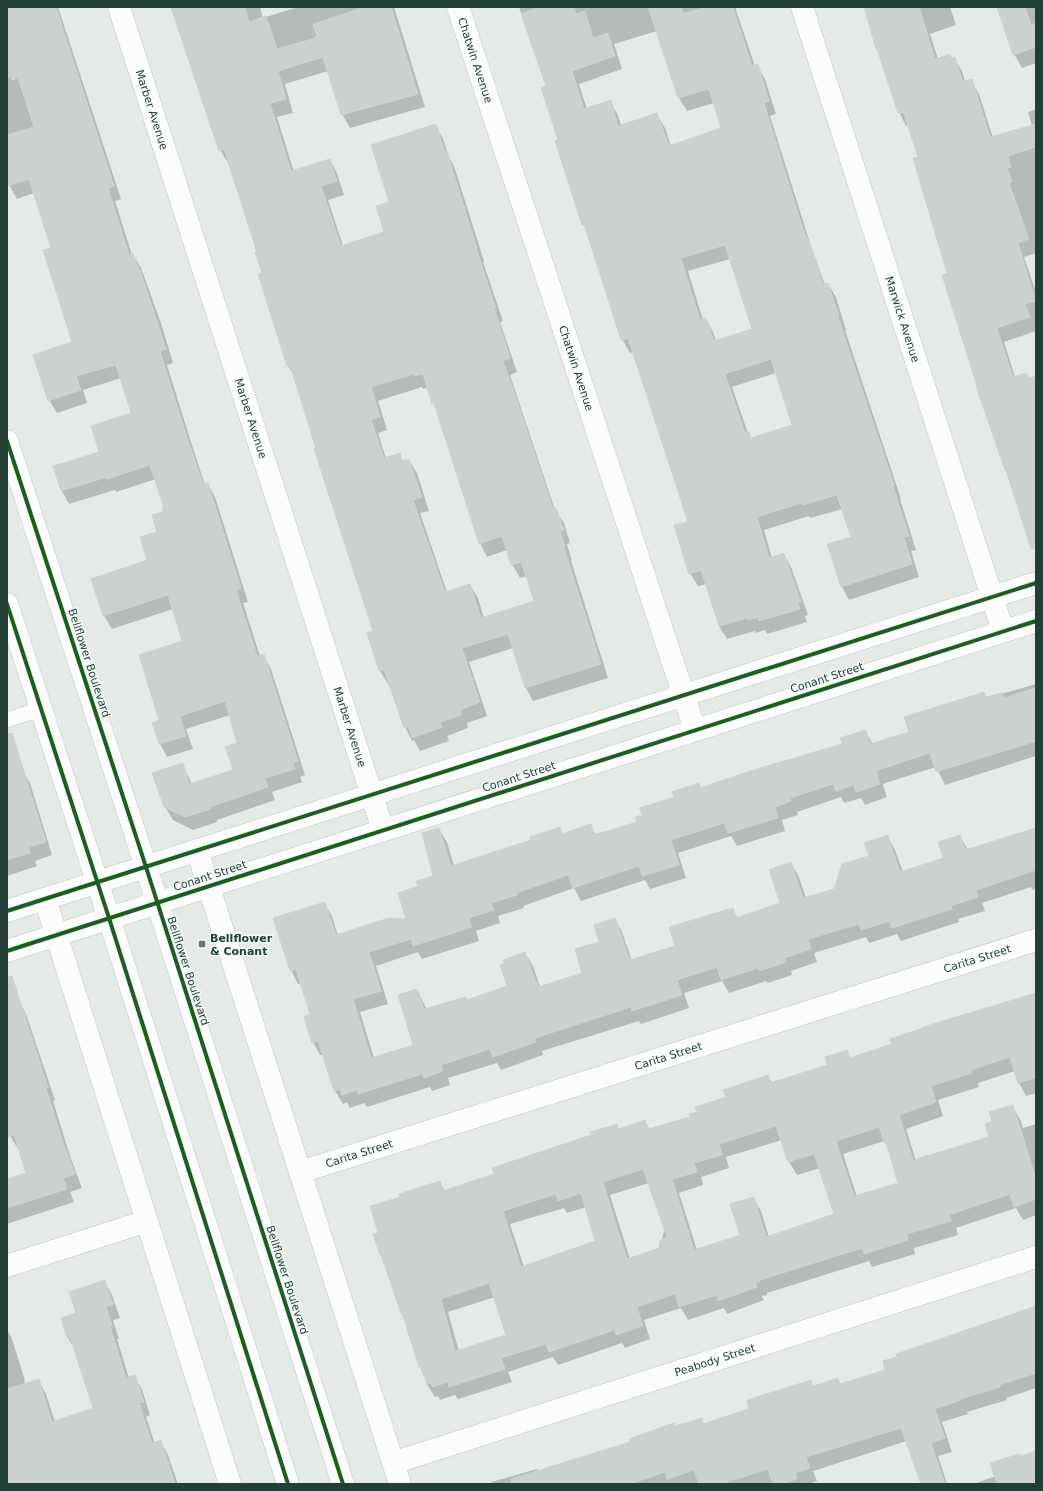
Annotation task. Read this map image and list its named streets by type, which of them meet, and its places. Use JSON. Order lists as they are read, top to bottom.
{
  "streets": {
    "street": [
      "Chatwin Avenue",
      "Marber Avenue",
      "Marwick Avenue",
      "Bellflower Boulevard",
      "Conant Street",
      "Carita Street",
      "Peabody Street"
    ]
  },
  "crossings": [
    ["Chatwin Avenue", "Conant Street"],
    ["Marber Avenue", "Conant Street"],
    ["Marwick Avenue", "Conant Street"],
    ["Bellflower Boulevard", "Conant Street"]
  ],
  "places": {
    "transit": ["Bellflower & Conant"]
  }
}
